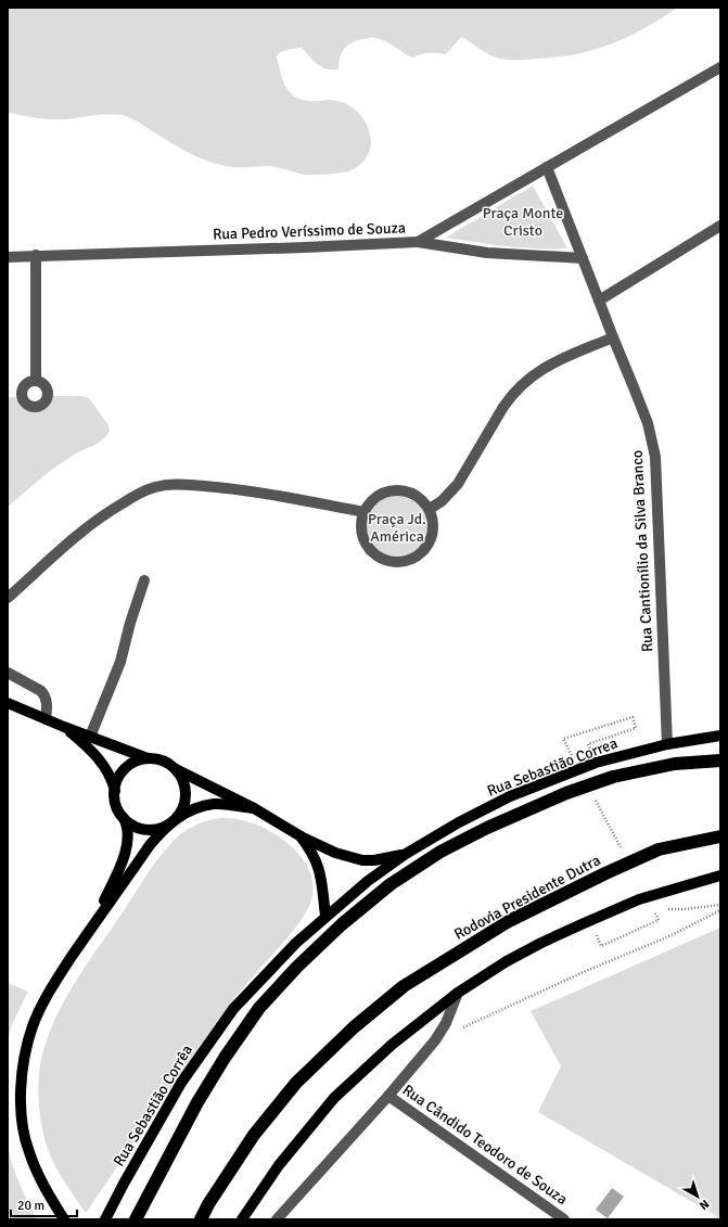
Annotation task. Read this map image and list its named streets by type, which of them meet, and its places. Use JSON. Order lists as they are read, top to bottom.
{
  "streets": {
    "highway": ["Rodovia Presidente Dutra"],
    "main road": ["Rua Sebastião Correa", "Rua Sebastião Corrêa"],
    "street": ["Rua Pedro Veríssimo de Souza", "Rua Cantionílio da Silva Branco", "Rua Cândido Teodoro de Souza"]
  },
  "crossings": [
    ["Rua Pedro Veríssimo de Souza", "Rua Cantionílio da Silva Branco"],
    ["Rua Cantionílio da Silva Branco", "Rua Sebastião Correa"],
    ["Rua Sebastião Correa", "Rua Sebastião Corrêa"]
  ],
  "parks": ["Praça Monte Cristo", "Praça Jd. América"],
  "scale_bar": "20 m",
  "north": "bottom right"
}
